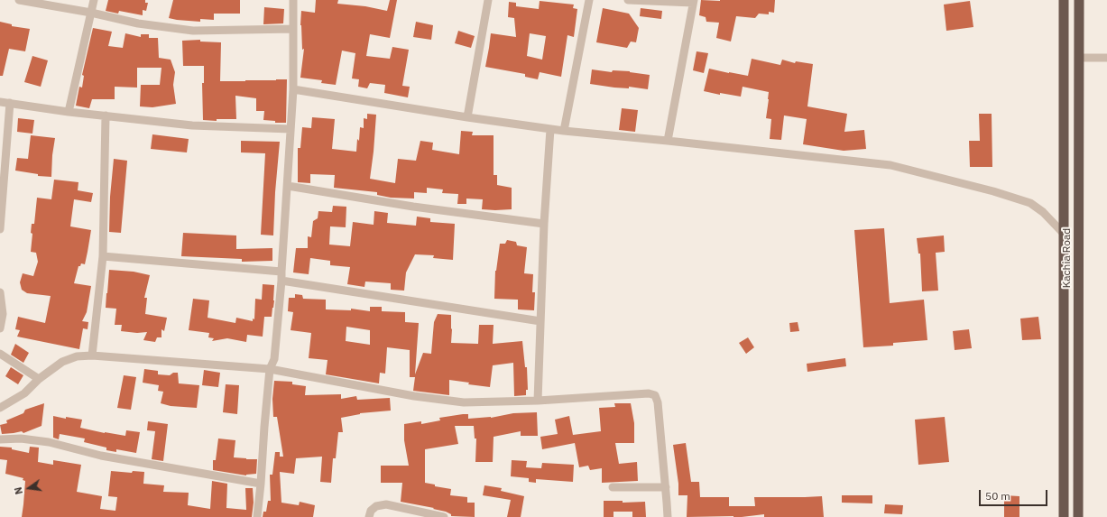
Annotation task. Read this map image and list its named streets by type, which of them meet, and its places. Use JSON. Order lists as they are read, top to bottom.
{
  "streets": {
    "highway": ["Kachia Road"]
  },
  "scale_bar": "50 m",
  "north": "left"
}
